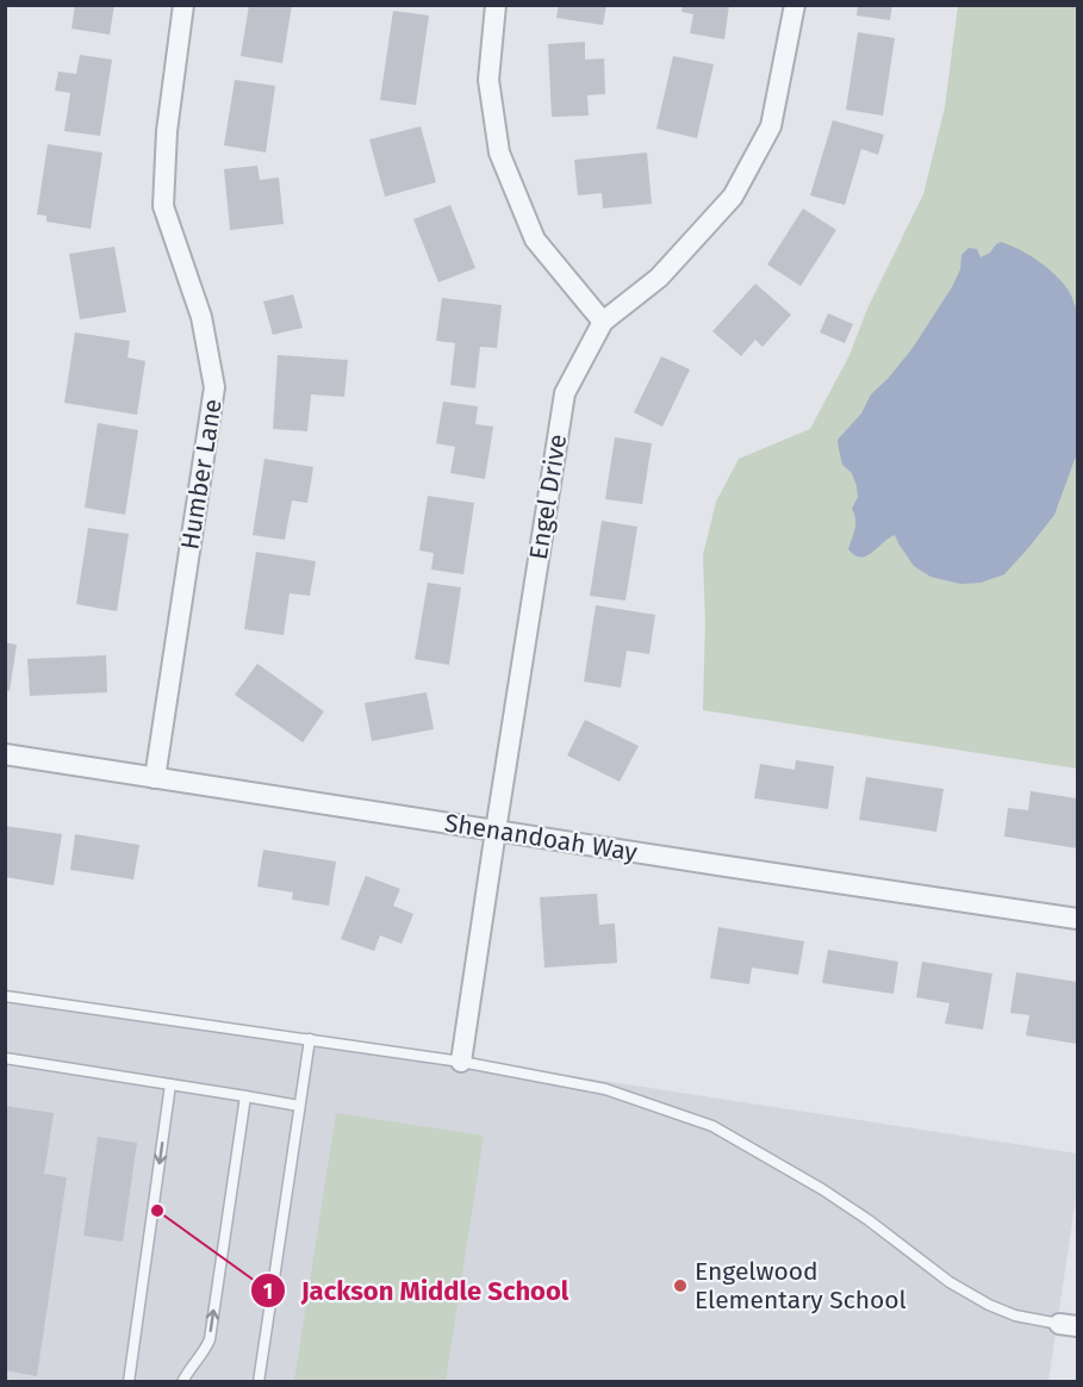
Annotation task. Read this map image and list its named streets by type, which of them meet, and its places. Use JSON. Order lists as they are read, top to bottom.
{
  "streets": {
    "street": ["Humber Lane", "Engel Drive", "Shenandoah Way"]
  },
  "crossings": [
    ["Humber Lane", "Shenandoah Way"],
    ["Engel Drive", "Shenandoah Way"]
  ],
  "places": ["Jackson Middle School", "Engelwood Elementary School"]
}
